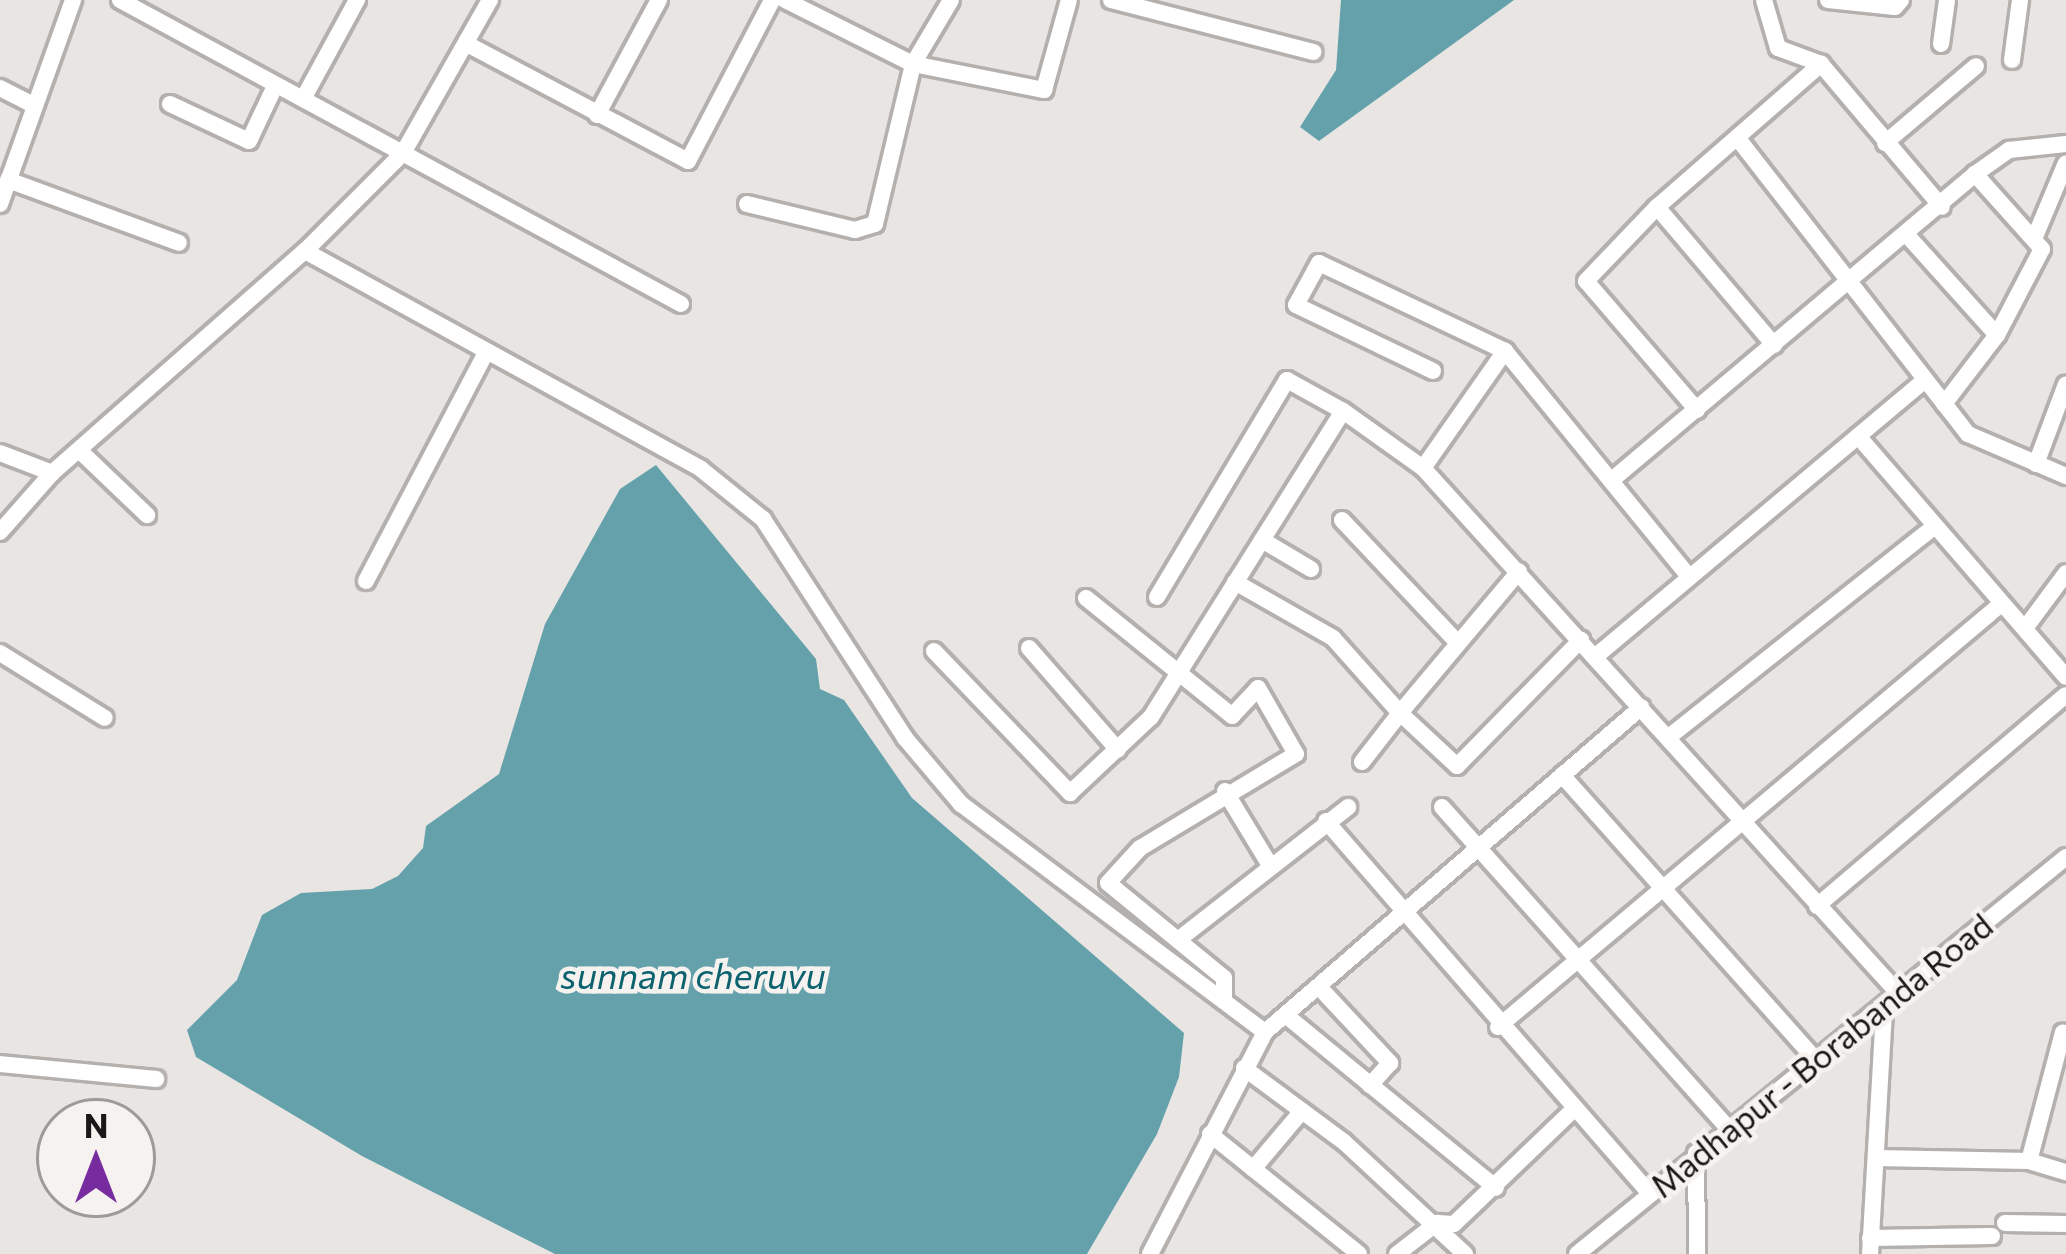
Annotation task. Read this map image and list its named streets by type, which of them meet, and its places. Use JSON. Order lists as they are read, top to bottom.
{
  "streets": {
    "street": ["Madhapur - Borabanda Road"]
  },
  "water": ["sunnam cheruvu"],
  "north": "top"
}
